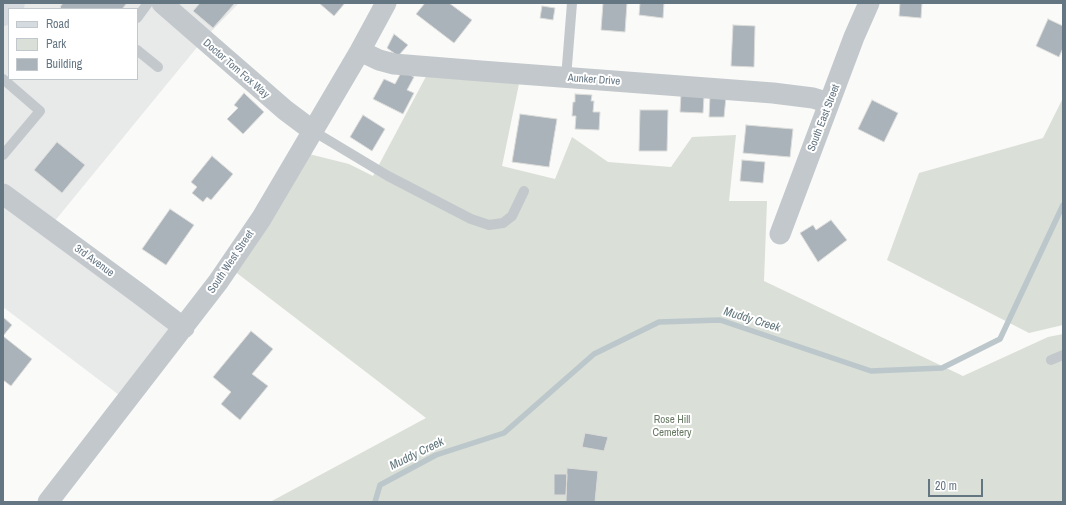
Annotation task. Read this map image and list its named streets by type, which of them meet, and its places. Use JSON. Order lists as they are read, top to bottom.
{
  "streets": {
    "street": [
      "Doctor Tom Fox Way",
      "Aunker Drive",
      "South East Street",
      "3rd Avenue",
      "South West Street"
    ]
  },
  "crossings": [
    ["Doctor Tom Fox Way", "South West Street"],
    ["Aunker Drive", "South East Street"],
    ["Aunker Drive", "South West Street"],
    ["3rd Avenue", "South West Street"]
  ],
  "water": ["Muddy Creek"],
  "parks": ["Rose Hill Cemetery"],
  "legend": ["Road", "Park", "Building"],
  "scale_bar": "20 m"
}
